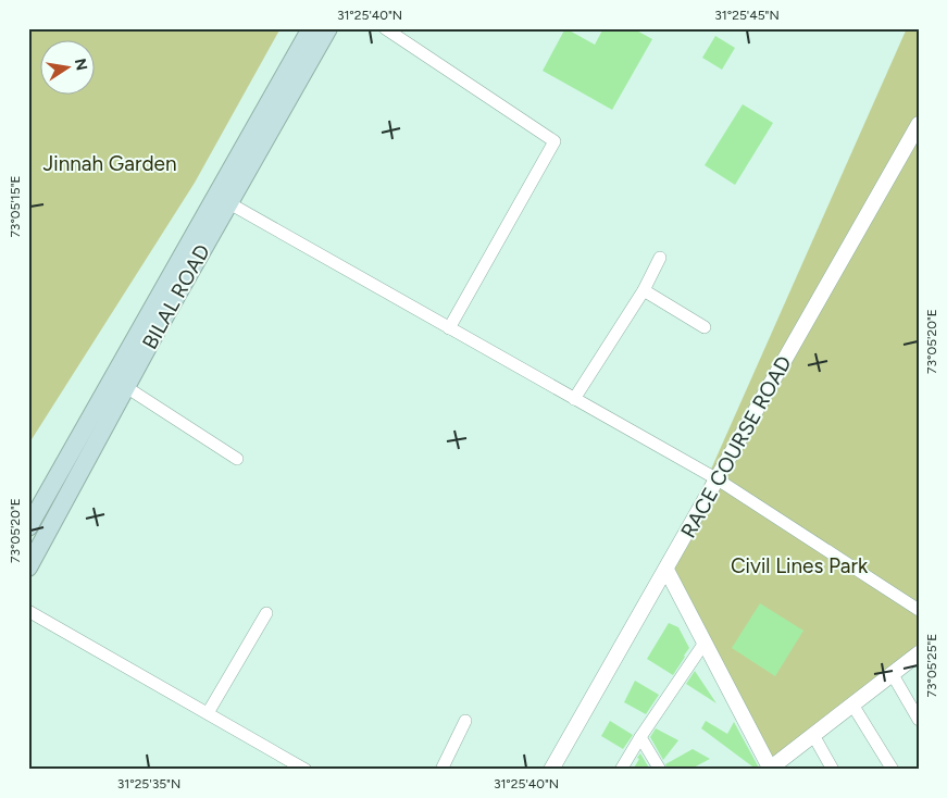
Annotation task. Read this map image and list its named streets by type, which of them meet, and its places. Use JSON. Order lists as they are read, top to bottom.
{
  "streets": {
    "main road": ["BILAL ROAD"],
    "street": ["RACE COURSE ROAD"]
  },
  "parks": ["Jinnah Garden", "Civil Lines Park"],
  "north": "right",
  "coordinates": [
    "31°25'40\"N",
    "31°25'45\"N",
    "73°05'15\"E",
    "73°05'20\"E",
    "73°05'25\"E",
    "31°25'35\"N"
  ]
}
